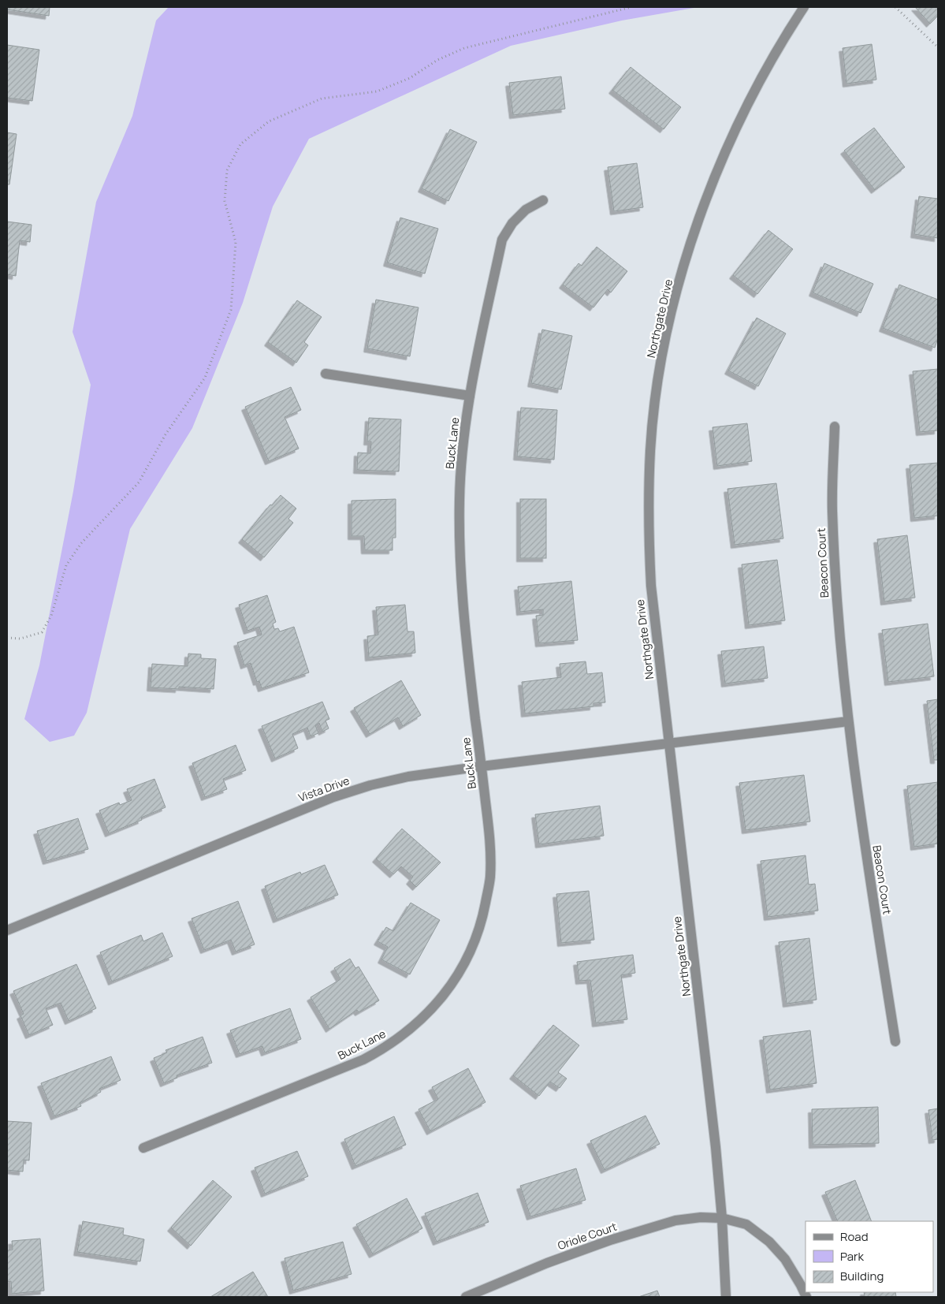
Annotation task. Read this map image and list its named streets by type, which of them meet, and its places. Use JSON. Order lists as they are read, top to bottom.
{
  "streets": {
    "street": [
      "Northgate Drive",
      "Buck Lane",
      "Beacon Court",
      "Vista Drive",
      "Oriole Court"
    ]
  },
  "crossings": [
    ["Northgate Drive", "Vista Drive"],
    ["Northgate Drive", "Oriole Court"],
    ["Buck Lane", "Vista Drive"]
  ],
  "legend": ["Road", "Park", "Building"]
}
